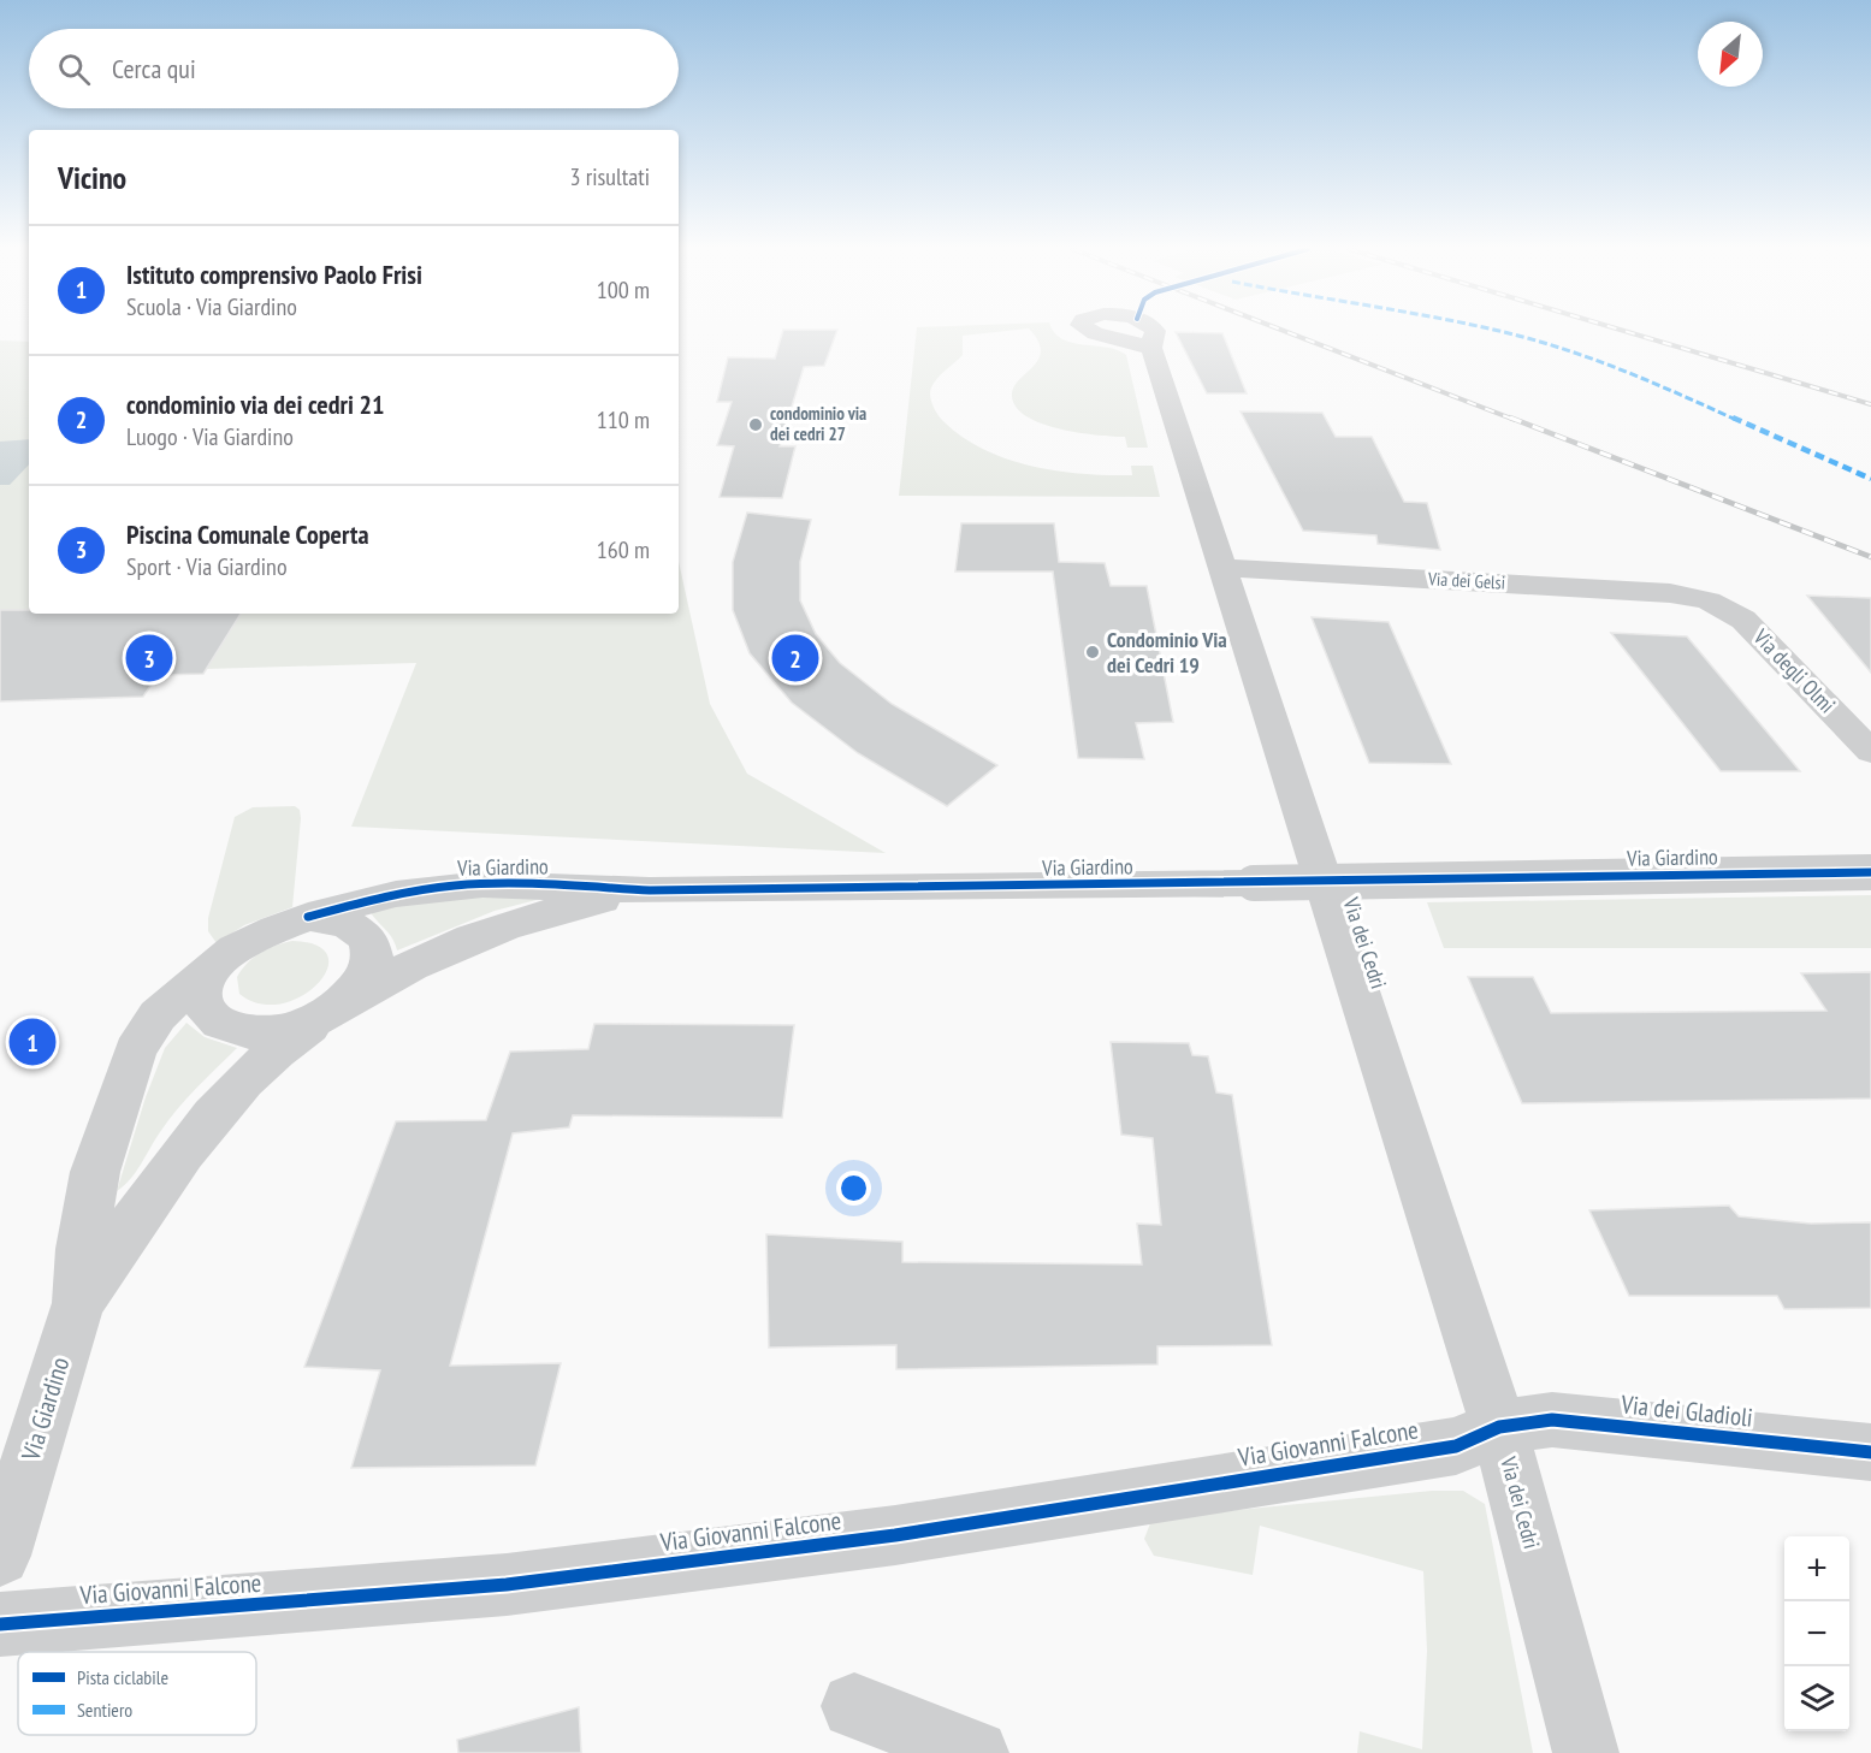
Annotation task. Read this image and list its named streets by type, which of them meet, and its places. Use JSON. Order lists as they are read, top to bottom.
{
  "streets": {
    "street": [
      "Via dei Gelsi",
      "Via degli Olmi",
      "Via Giardino",
      "Via dei Cedri",
      "Via dei Gladioli",
      "Via Giovanni Falcone"
    ]
  },
  "crossings": [
    ["Via dei Gelsi", "Via degli Olmi"],
    ["Via dei Gelsi", "Via dei Cedri"],
    ["Via dei Cedri", "Via dei Gladioli"],
    ["Via dei Cedri", "Via Giovanni Falcone"],
    ["Via dei Gladioli", "Via Giovanni Falcone"]
  ],
  "places": ["condominio via dei cedri 27", "Condominio Via dei Cedri 19"],
  "legend": ["Pista ciclabile", "Sentiero"],
  "north": "bottom left",
  "page": {
    "search": "Cerca qui",
    "heading": ["Vicino", "3 risultati"],
    "list": [
      {
        "mark": "1",
        "name": "Istituto comprensivo Paolo Frisi",
        "note": "Scuola · Via Giardino",
        "value": "100 m"
      },
      {
        "mark": "2",
        "name": "condominio via dei cedri 21",
        "note": "Luogo · Via Giardino",
        "value": "110 m"
      },
      {
        "mark": "3",
        "name": "Piscina Comunale Coperta",
        "note": "Sport · Via Giardino",
        "value": "160 m"
      }
    ],
    "pins": ["2", "3", "1"],
    "map_buttons": ["+", "−"]
  }
}
